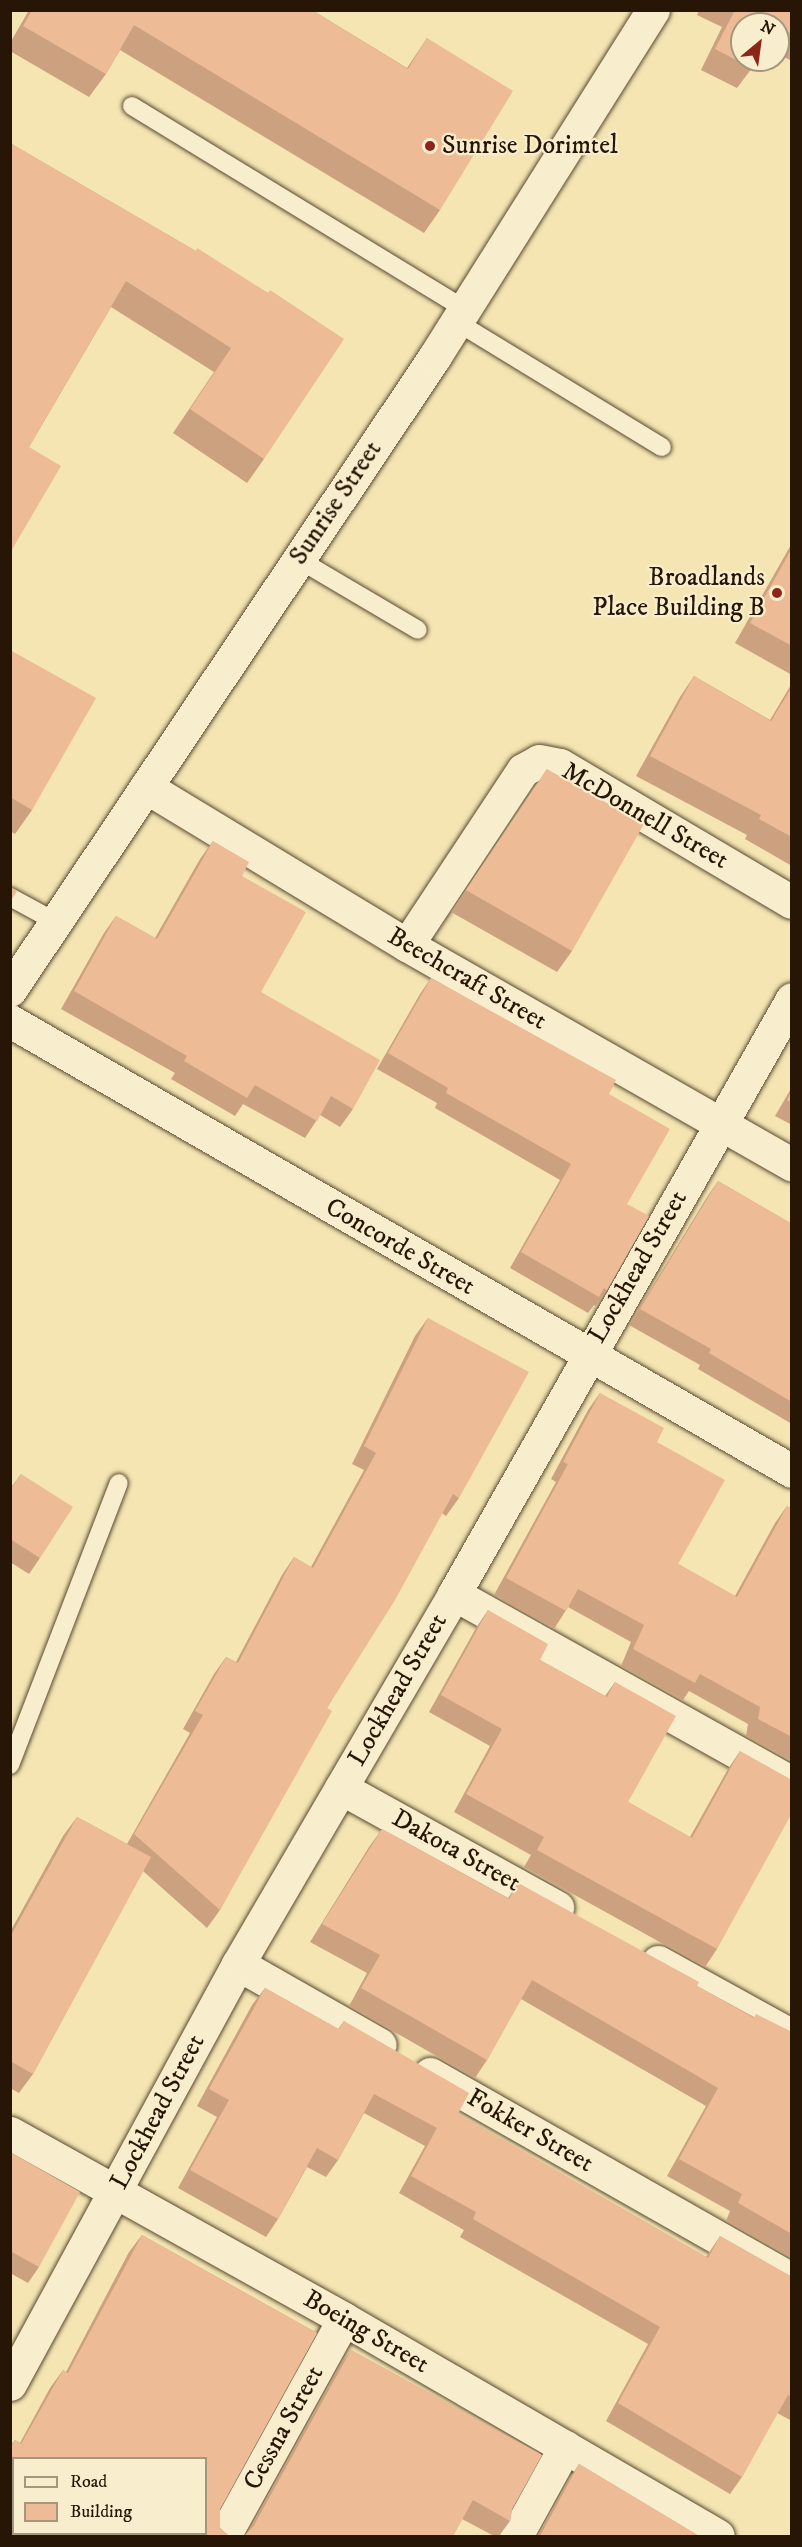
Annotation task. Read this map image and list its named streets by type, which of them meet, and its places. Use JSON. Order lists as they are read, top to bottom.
{
  "streets": {
    "street": [
      "Sunrise Street",
      "McDonnell Street",
      "Beechcraft Street",
      "Concorde Street",
      "Lockhead Street",
      "Dakota Street",
      "Fokker Street",
      "Boeing Street",
      "Cessna Street"
    ]
  },
  "crossings": [
    ["Sunrise Street", "Beechcraft Street"],
    ["McDonnell Street", "Beechcraft Street"],
    ["Beechcraft Street", "Lockhead Street"],
    ["Concorde Street", "Lockhead Street"],
    ["Lockhead Street", "Dakota Street"],
    ["Lockhead Street", "Fokker Street"],
    ["Lockhead Street", "Boeing Street"],
    ["Boeing Street", "Cessna Street"]
  ],
  "places": ["Sunrise Dorimtel", "Broadlands Place Building B"],
  "legend": ["Road", "Building"],
  "north": "top right"
}
